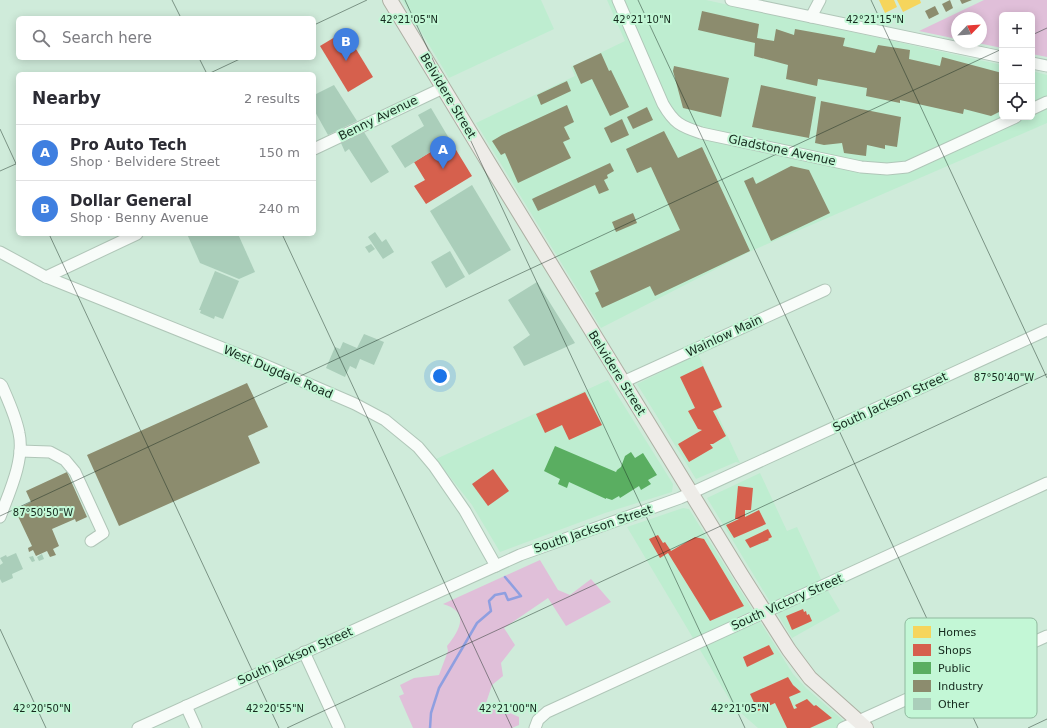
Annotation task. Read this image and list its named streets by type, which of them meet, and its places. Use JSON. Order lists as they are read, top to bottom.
{
  "streets": {
    "main road": ["Belvidere Street"],
    "street": [
      "Benny Avenue",
      "Gladstone Avenue",
      "Wainlow Main",
      "West Dugdale Road",
      "South Jackson Street",
      "South Victory Street"
    ]
  },
  "crossings": [
    ["Belvidere Street", "Benny Avenue"],
    ["Belvidere Street", "Wainlow Main"],
    ["Belvidere Street", "South Jackson Street"],
    ["Belvidere Street", "South Victory Street"],
    ["West Dugdale Road", "South Jackson Street"]
  ],
  "legend": [
    "Homes",
    "Shops",
    "Public",
    "Industry",
    "Other"
  ],
  "north": "top right",
  "page": {
    "map_buttons": ["+", "−"],
    "search": "Search here",
    "pins": ["B", "A"],
    "heading": ["Nearby", "2 results"],
    "list": [
      {
        "mark": "A",
        "name": "Pro Auto Tech",
        "note": "Shop · Belvidere Street",
        "value": "150 m"
      },
      {
        "mark": "B",
        "name": "Dollar General",
        "note": "Shop · Benny Avenue",
        "value": "240 m"
      }
    ]
  },
  "coordinates": [
    "42°21'05\"N",
    "42°21'10\"N",
    "42°21'15\"N",
    "87°50'40\"W",
    "87°50'50\"W",
    "42°20'55\"N",
    "42°20'50\"N",
    "42°21'00\"N"
  ]
}
